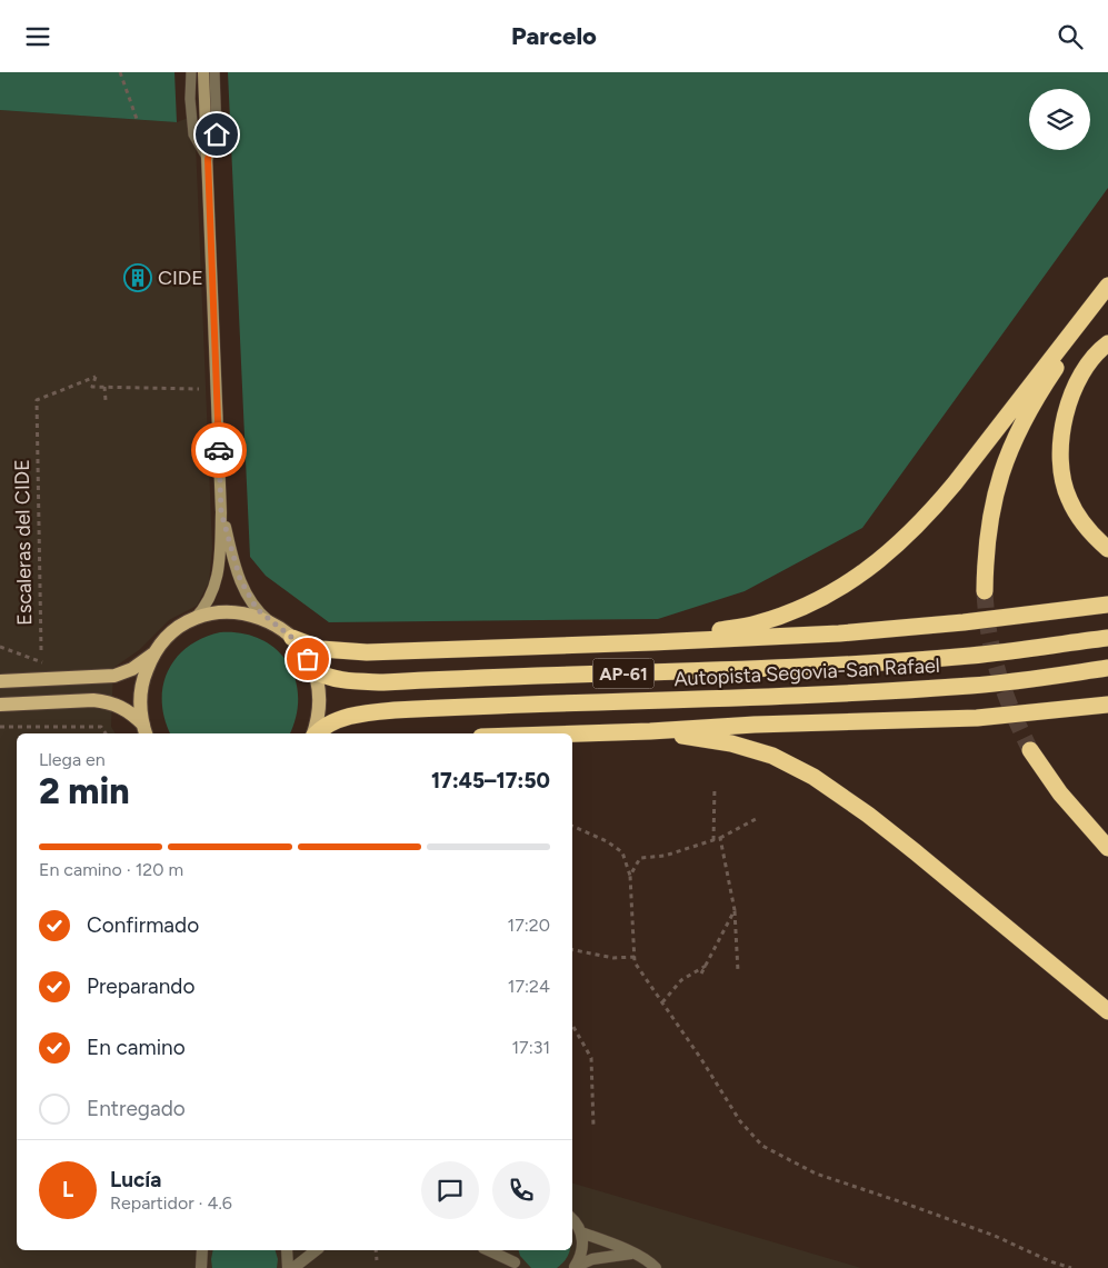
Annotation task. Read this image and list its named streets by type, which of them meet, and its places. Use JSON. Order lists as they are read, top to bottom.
{
  "streets": {
    "highway": ["Autopista Segovia-San Rafael", "AP-61"],
    "path": ["Escaleras del CIDE"]
  },
  "crossings": [
    ["Autopista Segovia-San Rafael", "AP-61"]
  ],
  "places": {
    "building": ["CIDE"]
  },
  "page": {
    "header": "Parcelo",
    "heading": ["2 min", "Llega en", "17:45–17:50"],
    "panel": ["Lucía", "Repartidor · 4.6"],
    "bar": "En camino · 120 m",
    "list": [
      ["Confirmado", "17:20"],
      ["Preparando", "17:24"],
      ["En camino", "17:31"],
      "Entregado"
    ],
    "round": "L"
  }
}
